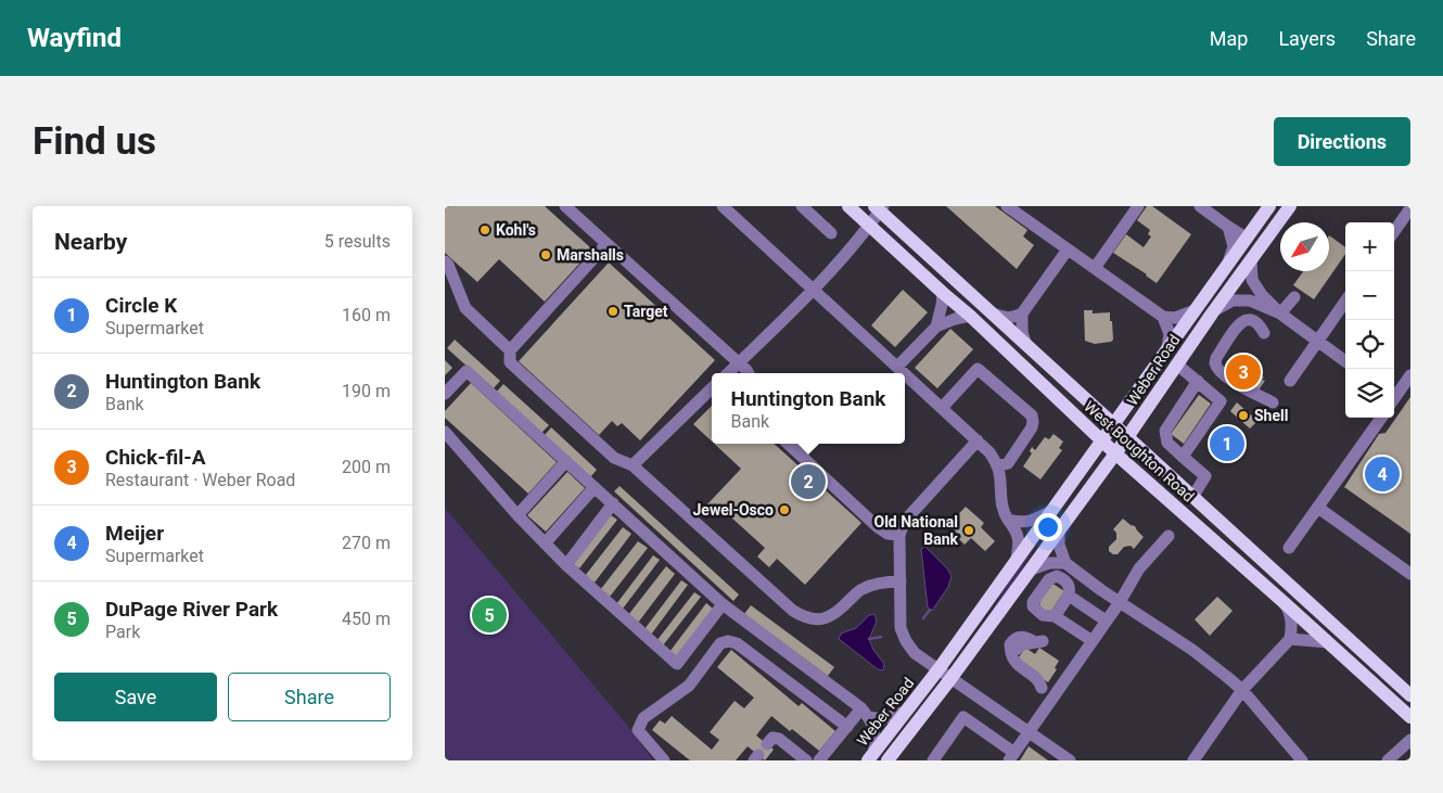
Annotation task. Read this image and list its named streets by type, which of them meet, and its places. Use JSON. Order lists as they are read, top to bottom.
{
  "streets": {
    "main road": ["Weber Road", "West Boughton Road"]
  },
  "crossings": [
    ["Weber Road", "West Boughton Road"]
  ],
  "places": [
    "Kohl's",
    "Marshalls",
    "Target",
    "Shell",
    "Jewel-Osco",
    "Old National Bank"
  ],
  "north": "bottom left",
  "page": {
    "header": "Wayfind",
    "nav": ["Map", "Layers", "Share"],
    "buttons": [
      "Directions",
      ["Save", "Share"]
    ],
    "title": "Find us",
    "heading": ["Nearby", "5 results"],
    "map_buttons": ["+", "−"],
    "list": [
      {
        "mark": "1",
        "name": "Circle K",
        "note": "Supermarket",
        "value": "160 m"
      },
      {
        "mark": "2",
        "name": "Huntington Bank",
        "note": "Bank",
        "value": "190 m"
      },
      {
        "mark": "3",
        "name": "Chick-fil-A",
        "note": "Restaurant · Weber Road",
        "value": "200 m"
      },
      {
        "mark": "4",
        "name": "Meijer",
        "note": "Supermarket",
        "value": "270 m"
      },
      {
        "mark": "5",
        "name": "DuPage River Park",
        "note": "Park",
        "value": "450 m"
      }
    ],
    "pins": [
      "3",
      "1",
      "4",
      "2",
      "5"
    ],
    "popup": ["Huntington Bank", "Bank"]
  }
}
